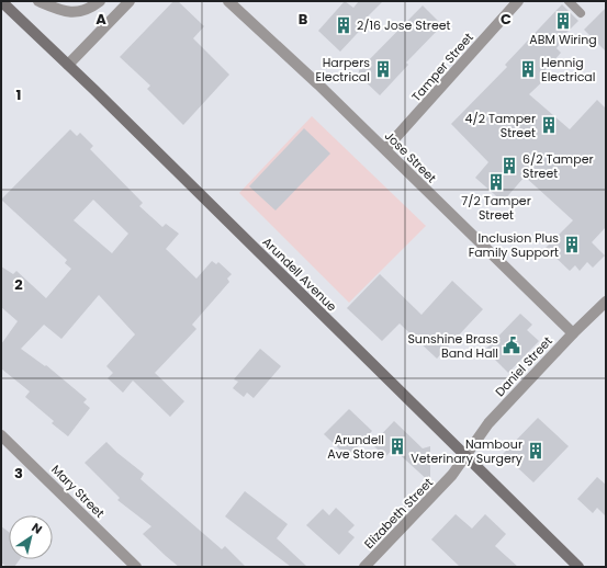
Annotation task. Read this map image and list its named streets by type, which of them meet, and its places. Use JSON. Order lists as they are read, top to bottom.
{
  "streets": {
    "main road": ["Arundell Avenue"],
    "street": [
      "Tamper Street",
      "Jose Street",
      "Daniel Street",
      "Mary Street",
      "Elizabeth Street"
    ]
  },
  "crossings": [
    ["Tamper Street", "Jose Street"],
    ["Jose Street", "Daniel Street"],
    ["Arundell Avenue", "Daniel Street"],
    ["Arundell Avenue", "Elizabeth Street"],
    ["Daniel Street", "Elizabeth Street"]
  ],
  "places": {
    "building": [
      "ABM Wiring",
      "2/16 Jose Street",
      "Harpers Electrical",
      "Hennig Electrical",
      "4/2 Tamper Street",
      "6/2 Tamper Street",
      "7/2 Tamper Street",
      "Inclusion Plus Family Support",
      "Arundell Ave Store",
      "Nambour Veterinary Surgery"
    ],
    "public building": ["Sunshine Brass Band Hall"]
  },
  "north": "top right",
  "grid": {
    "columns": ["A", "B", "C"],
    "rows": ["1", "2", "3"]
  }
}
